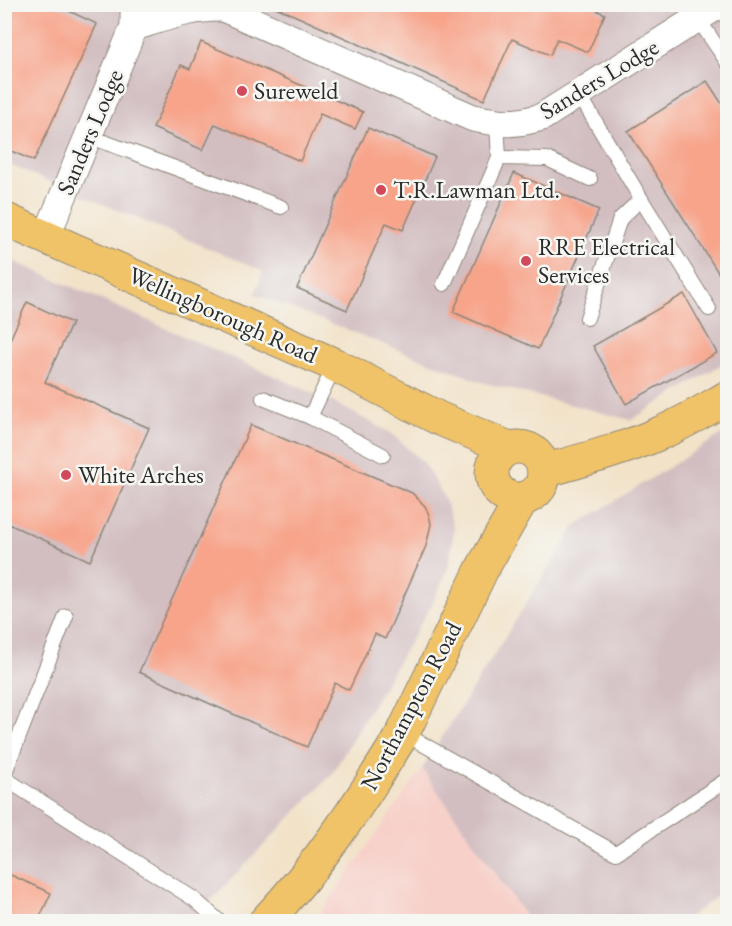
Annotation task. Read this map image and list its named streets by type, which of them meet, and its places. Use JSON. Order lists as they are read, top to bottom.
{
  "streets": {
    "main road": ["Wellingborough Road", "Northampton Road"],
    "street": ["Sanders Lodge"]
  },
  "crossings": [
    ["Sanders Lodge", "Wellingborough Road"],
    ["Wellingborough Road", "Northampton Road"]
  ],
  "places": [
    "Sureweld",
    "T.R.Lawman Ltd.",
    "RRE Electrical Services",
    "White Arches"
  ]
}
